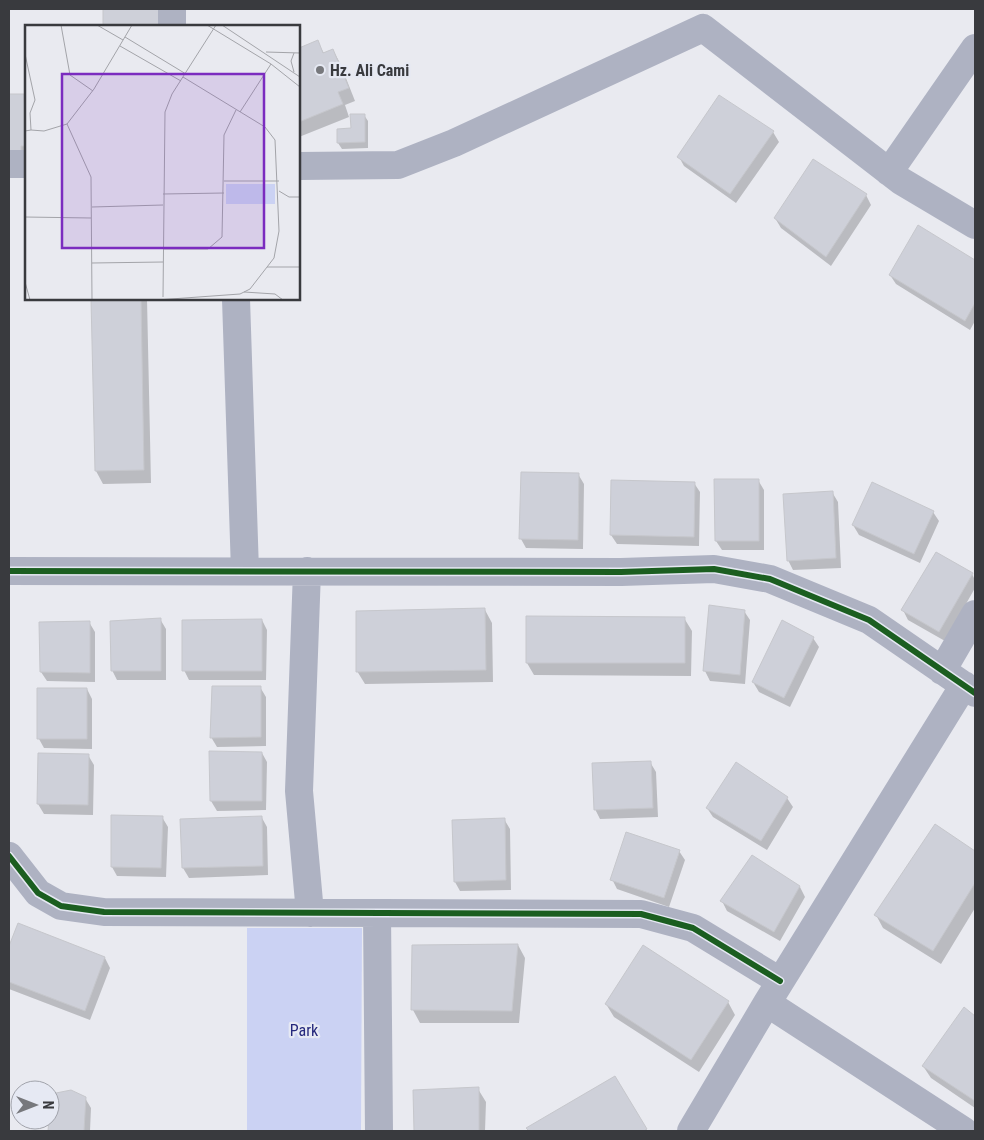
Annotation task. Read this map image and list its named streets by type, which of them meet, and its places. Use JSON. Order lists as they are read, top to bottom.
{
  "parks": ["Park"],
  "places": ["Hz. Ali Cami"],
  "north": "right"
}
